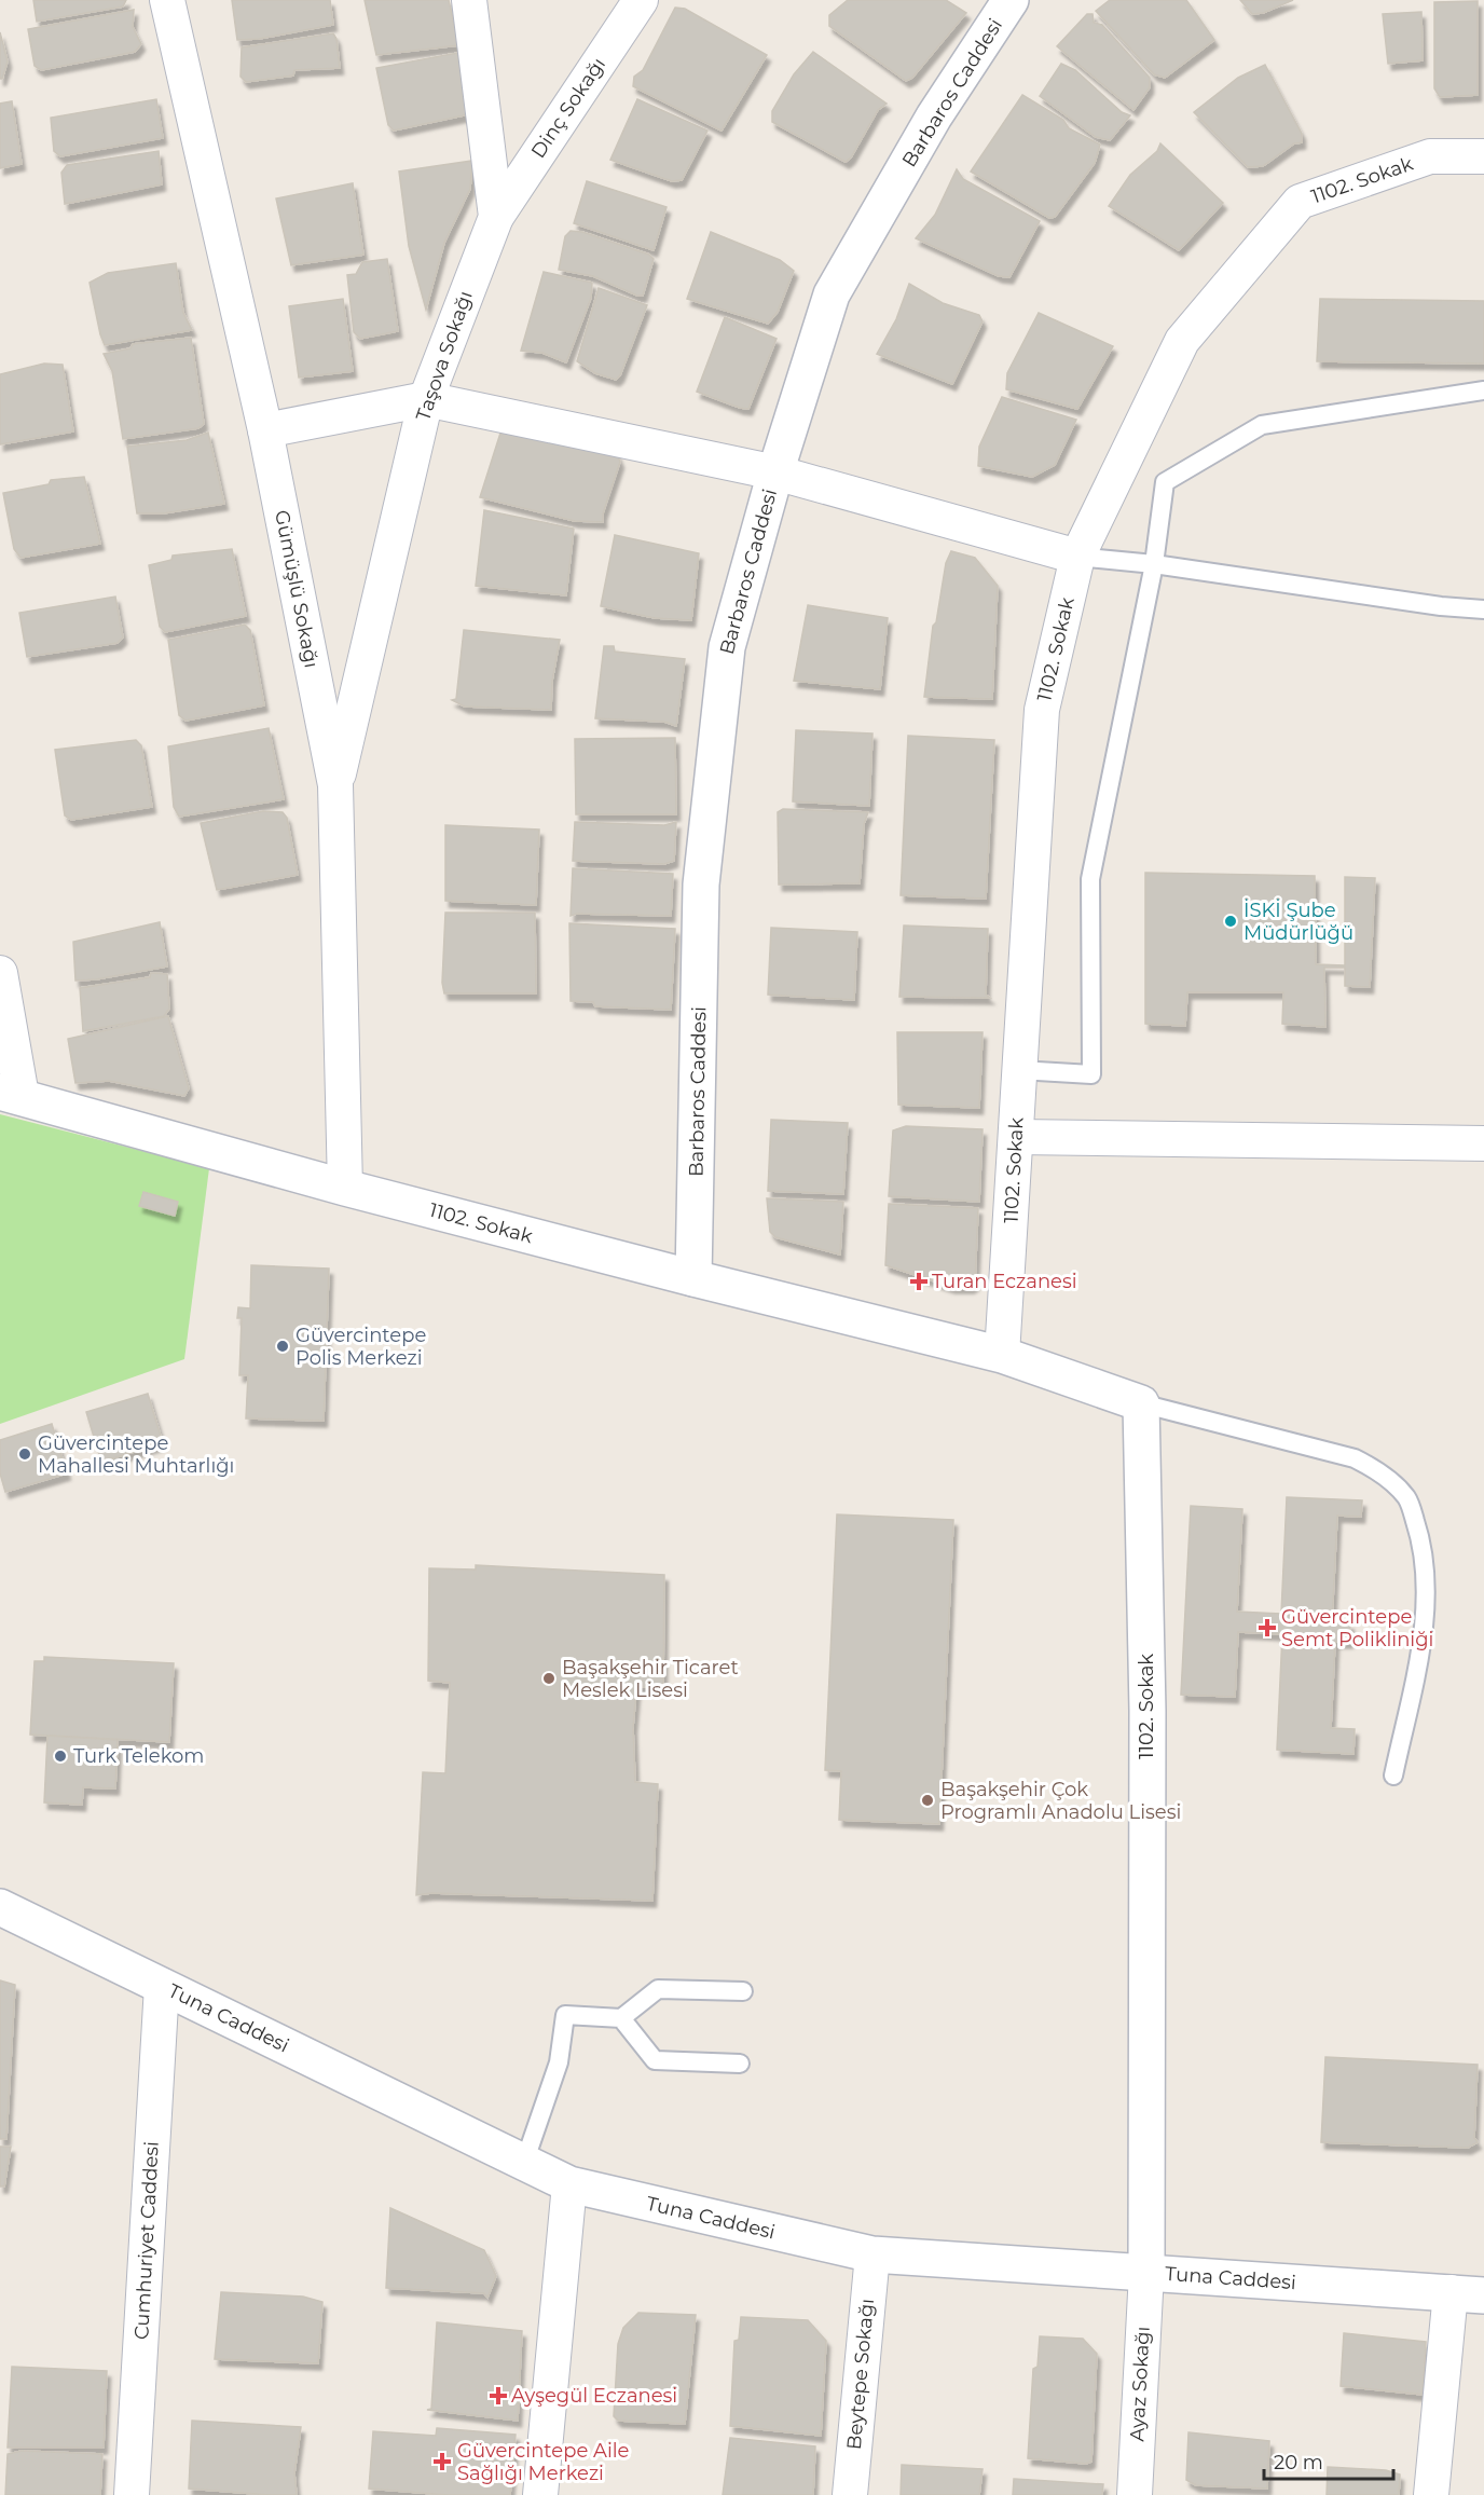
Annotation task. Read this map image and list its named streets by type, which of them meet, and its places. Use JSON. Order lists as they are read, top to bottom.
{
  "streets": {
    "street": [
      "Barbaros Caddesi",
      "Dinç Sokağı",
      "1102. Sokak",
      "Taşova Sokağı",
      "Gümüşlü Sokağı",
      "Tuna Caddesi",
      "Cumhuriyet Caddesi",
      "Beytepe Sokağı",
      "Ayaz Sokağı"
    ]
  },
  "crossings": [
    ["Barbaros Caddesi", "1102. Sokak"],
    ["Dinç Sokağı", "Taşova Sokağı"],
    ["1102. Sokak", "Gümüşlü Sokağı"],
    ["1102. Sokak", "Tuna Caddesi"],
    ["1102. Sokak", "Ayaz Sokağı"],
    ["Taşova Sokağı", "Gümüşlü Sokağı"],
    ["Tuna Caddesi", "Cumhuriyet Caddesi"],
    ["Tuna Caddesi", "Beytepe Sokağı"],
    ["Tuna Caddesi", "Ayaz Sokağı"]
  ],
  "places": {
    "other": [
      "İSKİ Şube Müdürlüğü",
      "Güvercintepe Polis Merkezi",
      "Güvercintepe Mahallesi Muhtarlığı",
      "Başakşehir Ticaret Meslek Lisesi",
      "Turk Telekom",
      "Başakşehir Çok Programlı Anadolu Lisesi"
    ],
    "health": [
      "Turan Eczanesi",
      "Güvercintepe Semt Polikliniği",
      "Ayşegül Eczanesi",
      "Güvercintepe Aile Sağlığı Merkezi"
    ]
  },
  "scale_bar": "20 m"
}
